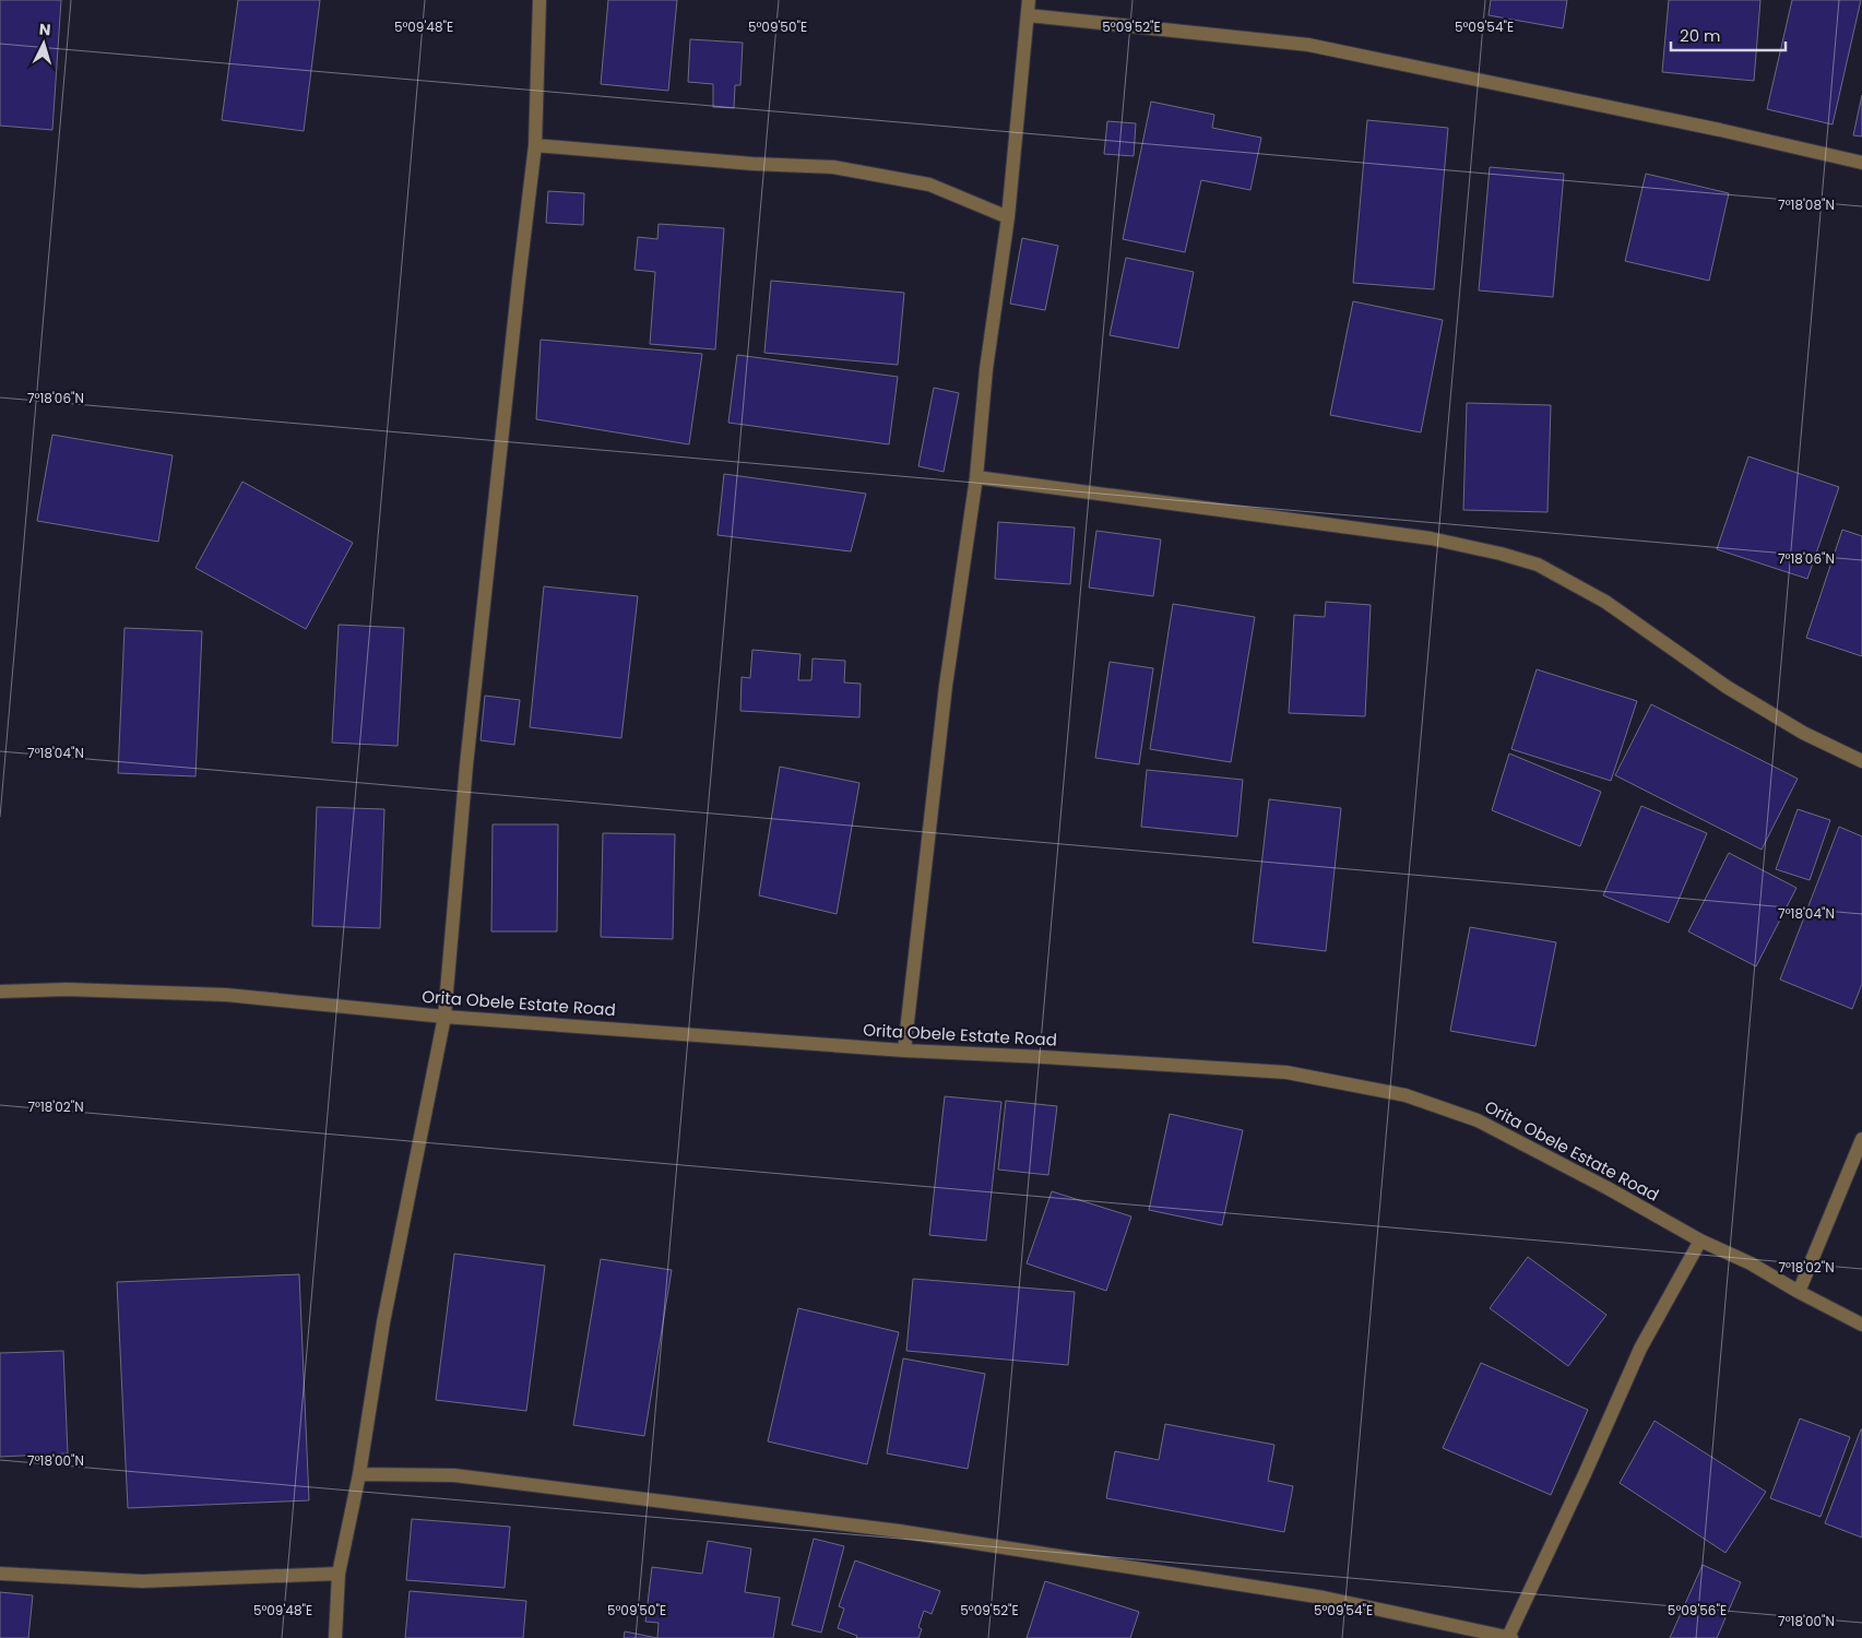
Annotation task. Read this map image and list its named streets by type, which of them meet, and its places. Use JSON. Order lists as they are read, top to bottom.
{
  "streets": {
    "street": ["Orita Obele Estate Road"]
  },
  "scale_bar": "20 m",
  "north": "top",
  "coordinates": [
    "5°09'48\"E",
    "5°09'50\"E",
    "5°09'52\"E",
    "5°09'54\"E",
    "7°18'08\"N",
    "7°18'06\"N",
    "7°18'04\"N",
    "7°18'02\"N",
    "7°18'00\"N",
    "5°09'56\"E"
  ]
}
